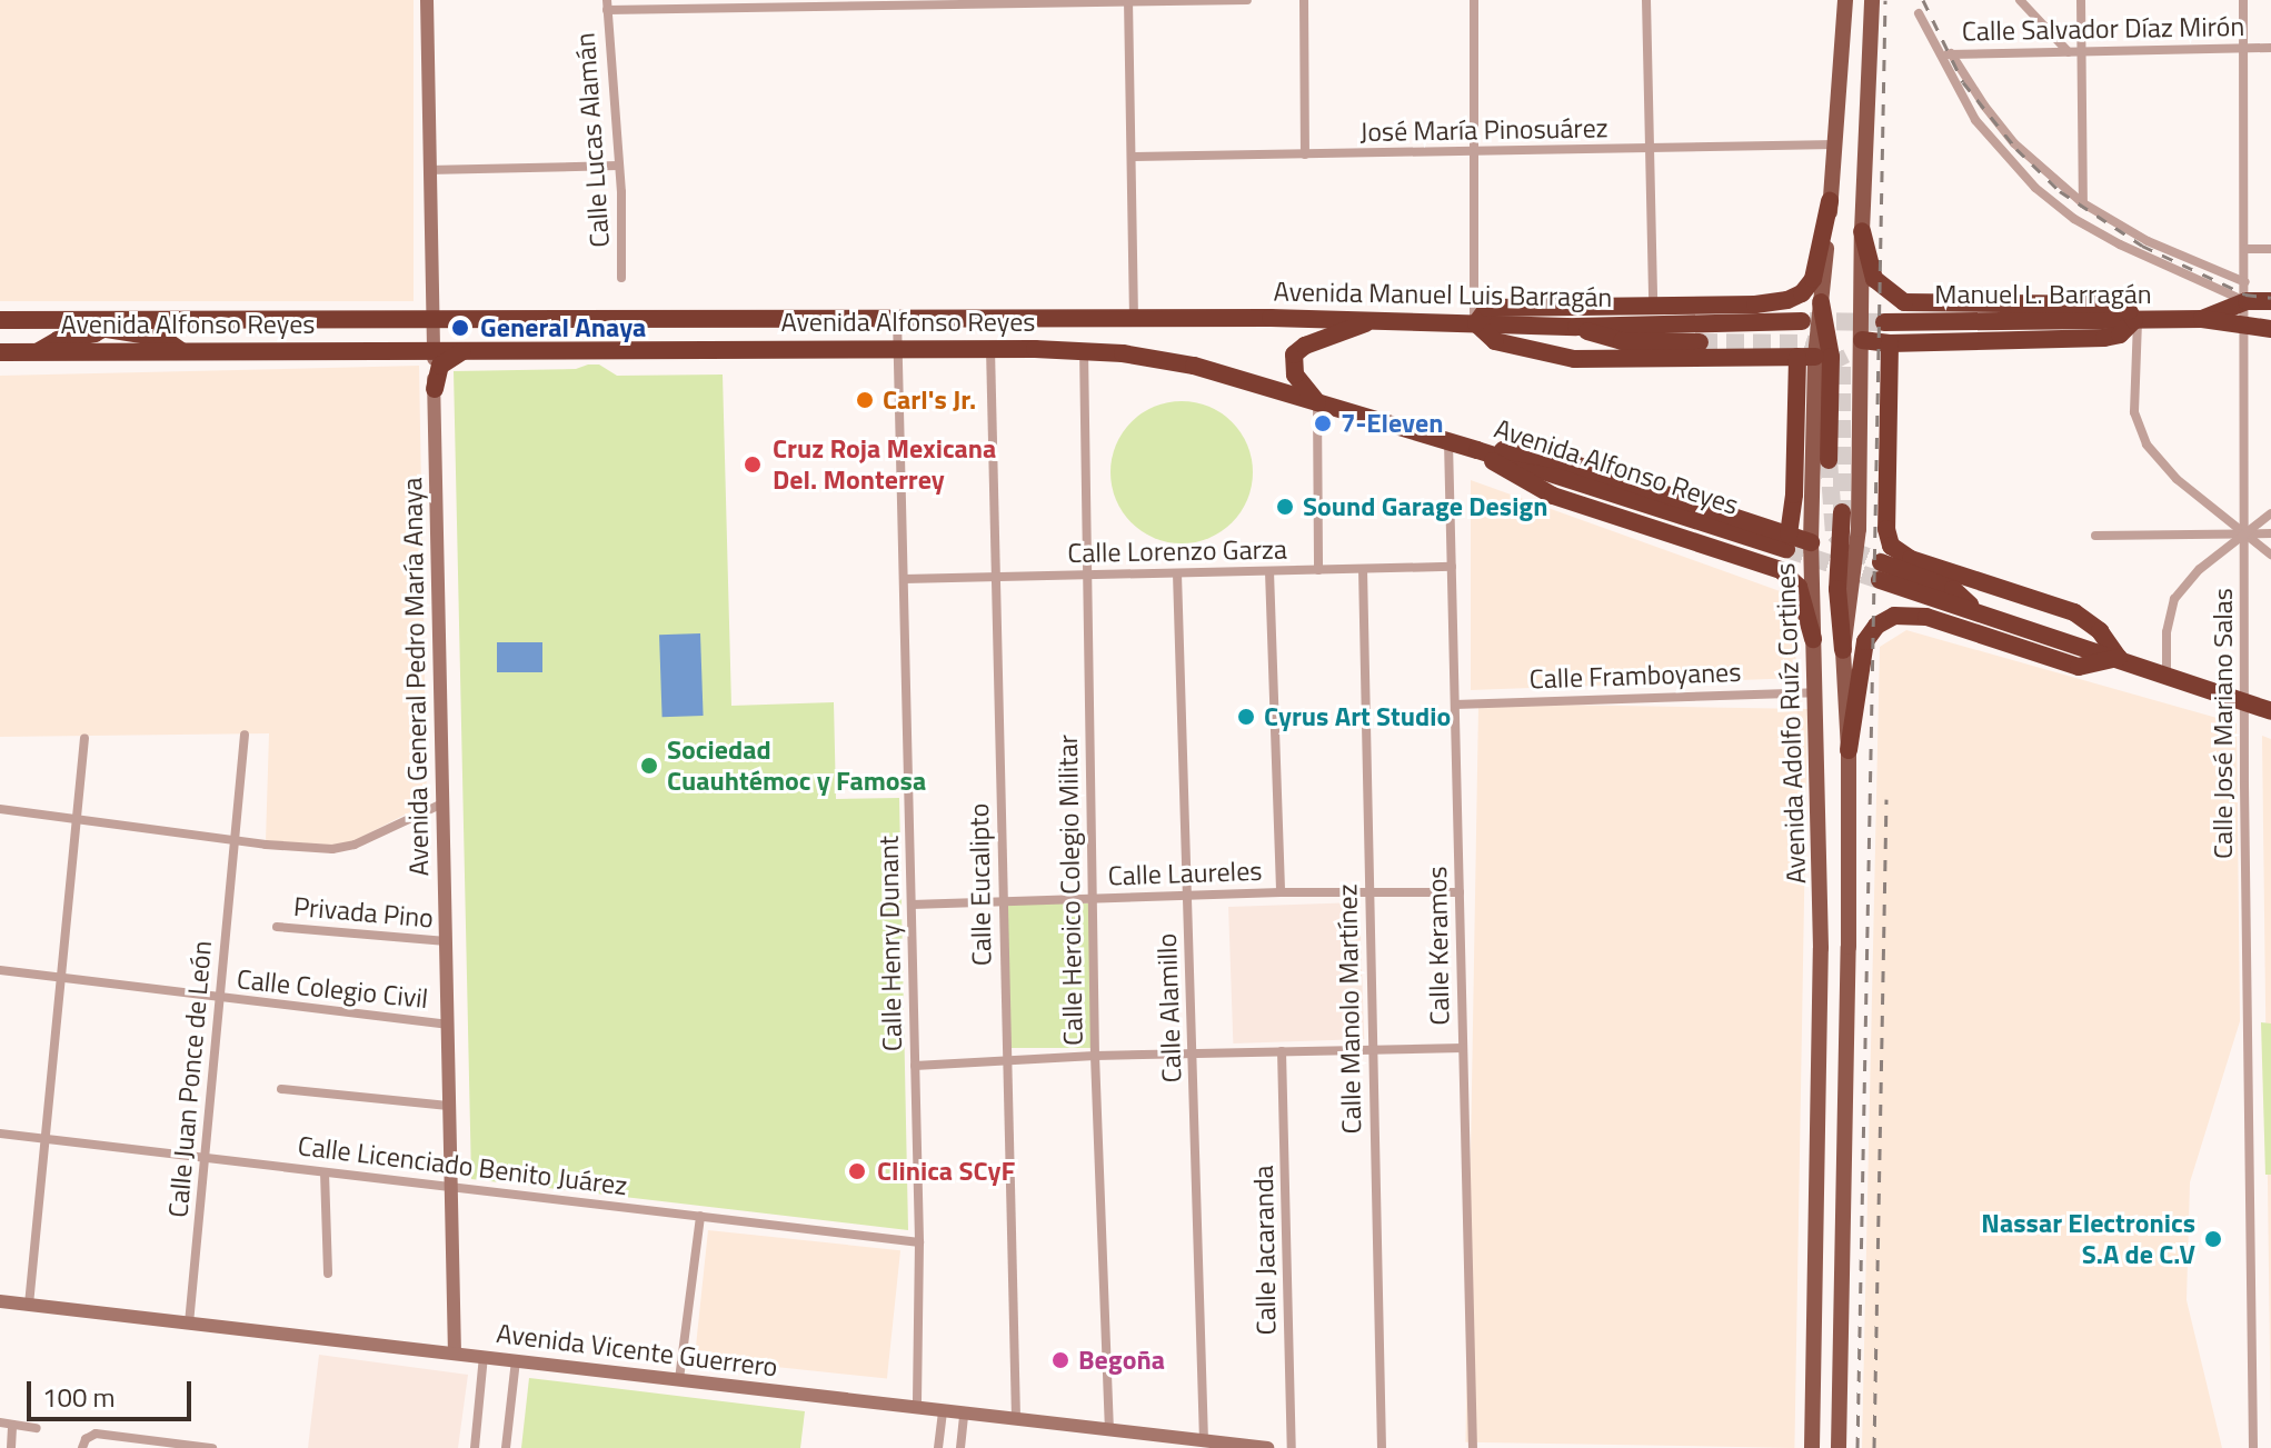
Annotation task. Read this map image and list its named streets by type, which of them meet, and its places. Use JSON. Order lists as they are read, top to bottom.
{
  "streets": {
    "highway": ["Avenida Manuel Luis Barragán", "Manuel L. Barragán", "Avenida Alfonso Reyes"],
    "main road": ["Avenida Adolfo Ruíz Cortines"],
    "street": [
      "Calle Salvador Díaz Mirón",
      "José María Pinosuárez",
      "Calle Lucas Alamán",
      "Calle Lorenzo Garza",
      "Calle Framboyanes",
      "Avenida General Pedro María Anaya",
      "Calle José Mariano Salas",
      "Calle Laureles",
      "Calle Eucalipto",
      "Calle Heroico Colegio Militar",
      "Privada Pino",
      "Calle Henry Dunant",
      "Calle Keramos",
      "Calle Colegio Civil",
      "Calle Alamillo",
      "Calle Manolo Martínez",
      "Calle Juan Ponce de León",
      "Calle Licenciado Benito Juárez",
      "Calle Jacaranda",
      "Avenida Vicente Guerrero"
    ]
  },
  "crossings": [
    ["Calle Salvador Díaz Mirón", "Calle José Mariano Salas"],
    ["José María Pinosuárez", "Avenida Adolfo Ruíz Cortines"],
    ["Avenida Manuel Luis Barragán", "Avenida Alfonso Reyes"],
    ["Manuel L. Barragán", "Calle José Mariano Salas"],
    ["Avenida Alfonso Reyes", "Avenida General Pedro María Anaya"],
    ["Avenida Alfonso Reyes", "Calle Eucalipto"],
    ["Avenida Alfonso Reyes", "Calle Heroico Colegio Militar"],
    ["Avenida Alfonso Reyes", "Calle Henry Dunant"],
    ["Avenida Alfonso Reyes", "Calle Keramos"],
    ["Calle Lorenzo Garza", "Calle Eucalipto"],
    ["Calle Lorenzo Garza", "Calle Heroico Colegio Militar"],
    ["Calle Lorenzo Garza", "Calle Henry Dunant"],
    ["Calle Lorenzo Garza", "Calle Keramos"],
    ["Calle Lorenzo Garza", "Calle Alamillo"],
    ["Calle Lorenzo Garza", "Calle Manolo Martínez"],
    ["Calle Framboyanes", "Avenida Adolfo Ruíz Cortines"],
    ["Calle Framboyanes", "Calle Keramos"],
    ["Avenida General Pedro María Anaya", "Privada Pino"],
    ["Avenida General Pedro María Anaya", "Calle Colegio Civil"],
    ["Avenida General Pedro María Anaya", "Calle Licenciado Benito Juárez"],
    ["Avenida General Pedro María Anaya", "Avenida Vicente Guerrero"],
    ["Calle Laureles", "Calle Eucalipto"],
    ["Calle Laureles", "Calle Heroico Colegio Militar"],
    ["Calle Laureles", "Calle Henry Dunant"],
    ["Calle Laureles", "Calle Keramos"],
    ["Calle Laureles", "Calle Alamillo"],
    ["Calle Laureles", "Calle Manolo Martínez"],
    ["Calle Eucalipto", "Avenida Vicente Guerrero"],
    ["Calle Heroico Colegio Militar", "Avenida Vicente Guerrero"],
    ["Calle Henry Dunant", "Calle Licenciado Benito Juárez"],
    ["Calle Henry Dunant", "Avenida Vicente Guerrero"],
    ["Calle Colegio Civil", "Calle Juan Ponce de León"],
    ["Calle Alamillo", "Avenida Vicente Guerrero"],
    ["Calle Juan Ponce de León", "Calle Licenciado Benito Juárez"],
    ["Calle Juan Ponce de León", "Avenida Vicente Guerrero"]
  ],
  "places": [
    "General Anaya",
    "Carl's Jr.",
    "7-Eleven",
    "Cruz Roja Mexicana Del. Monterrey",
    "Sound Garage Design",
    "Cyrus Art Studio",
    "Sociedad Cuauhtémoc y Famosa",
    "Clinica SCyF",
    "Nassar Electronics S.A de C.V",
    "Begoña"
  ],
  "scale_bar": "100 m"
}
